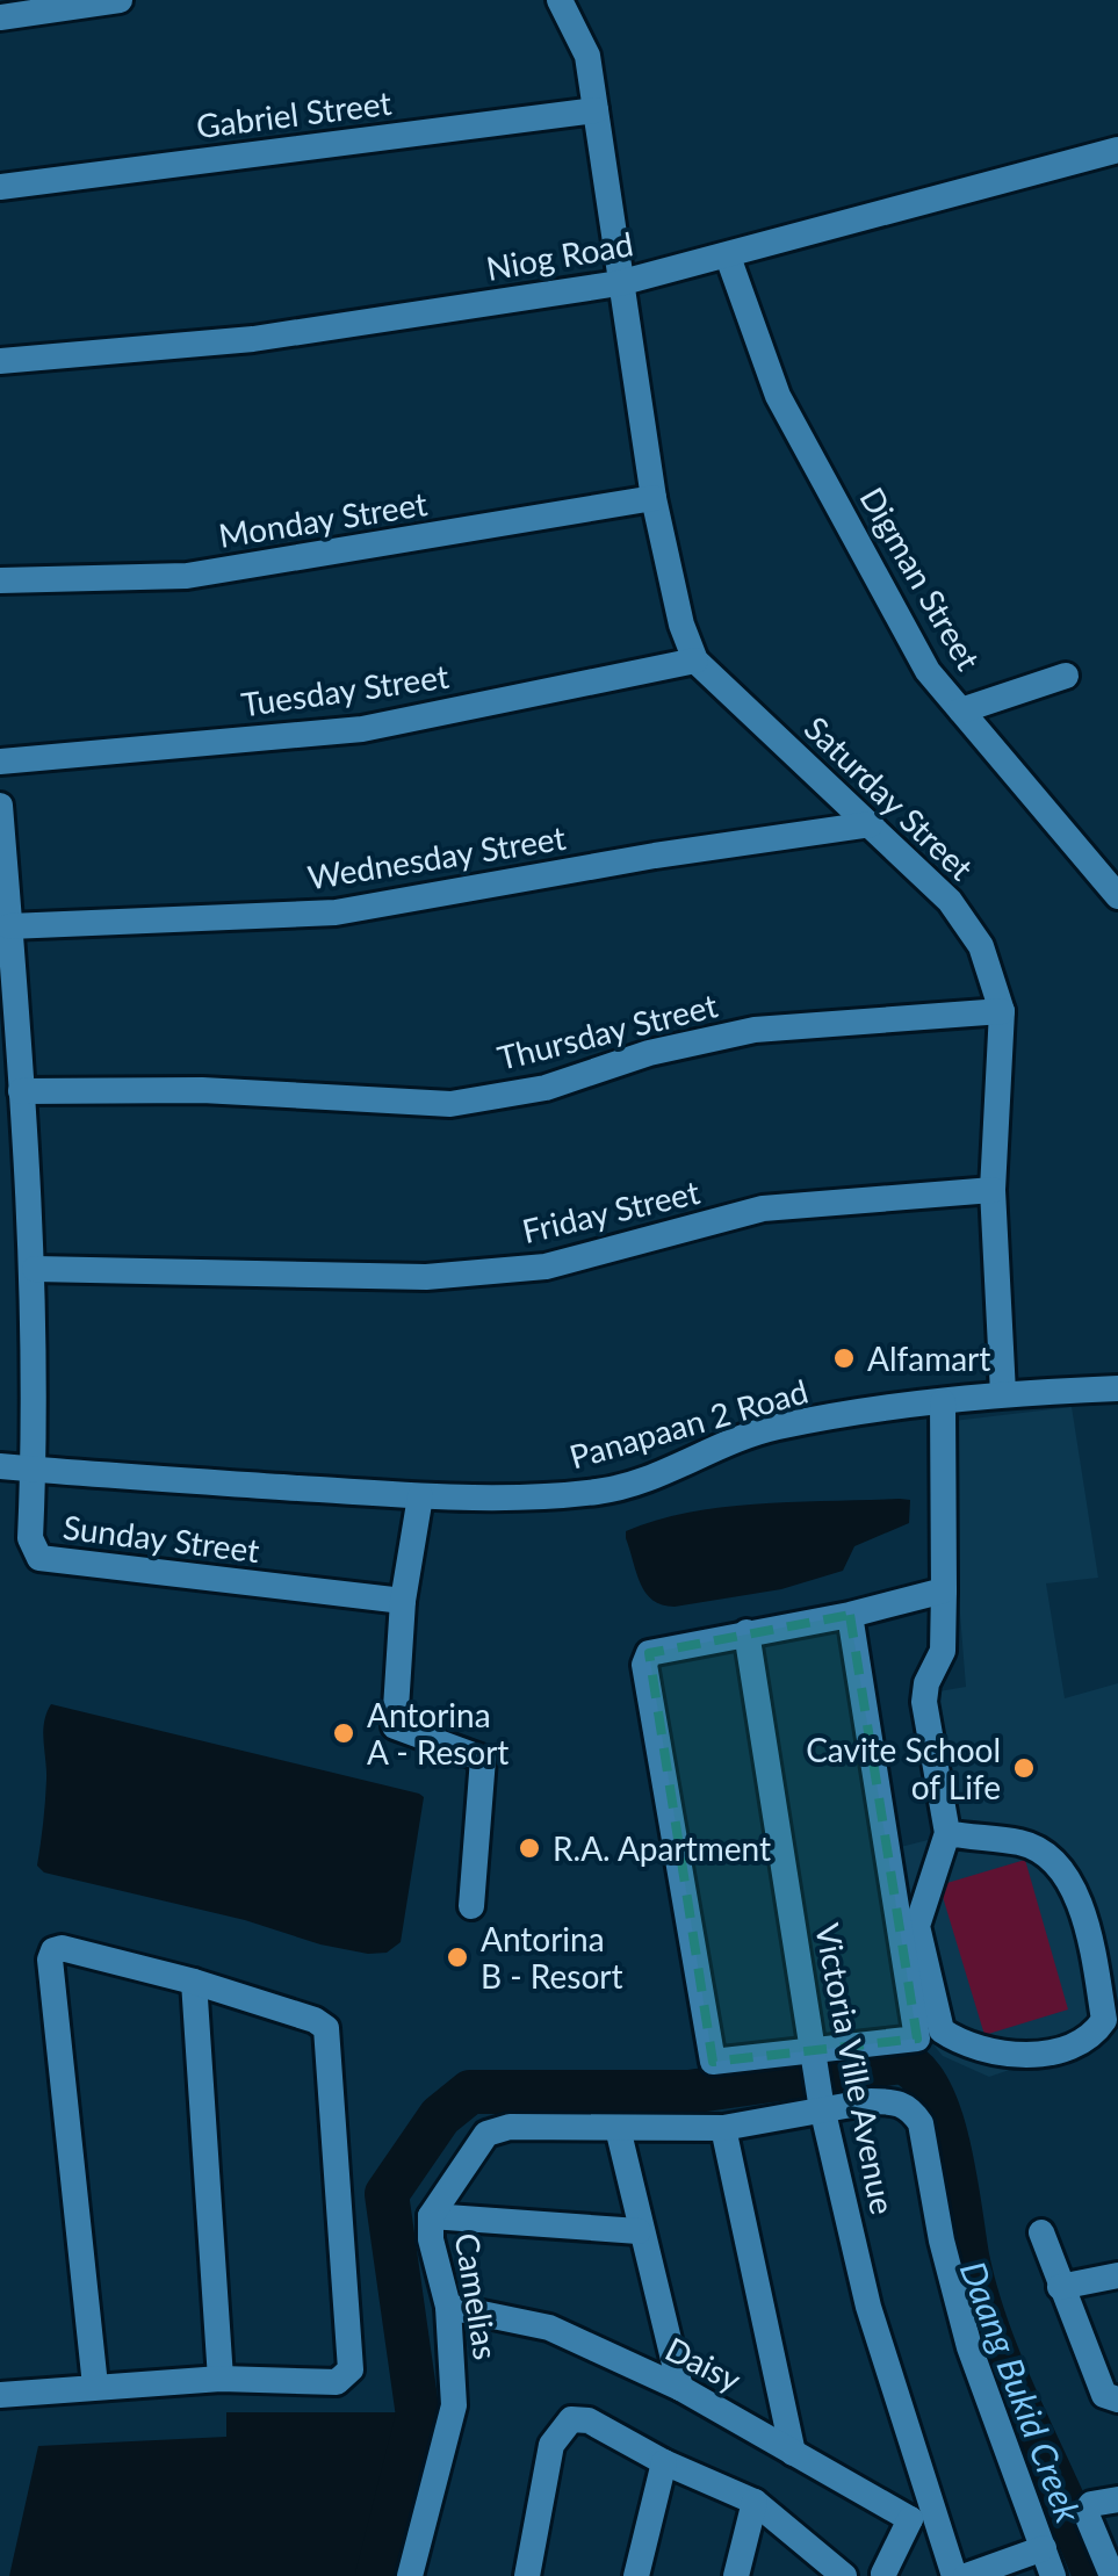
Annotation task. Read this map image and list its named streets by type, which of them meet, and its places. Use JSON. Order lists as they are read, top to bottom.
{
  "streets": {
    "street": [
      "Gabriel Street",
      "Niog Road",
      "Monday Street",
      "Digman Street",
      "Tuesday Street",
      "Saturday Street",
      "Wednesday Street",
      "Thursday Street",
      "Friday Street",
      "Panapaan 2 Road",
      "Sunday Street",
      "Victoria Ville Avenue",
      "Camelias",
      "Daisy"
    ]
  },
  "crossings": [
    ["Gabriel Street", "Saturday Street"],
    ["Niog Road", "Digman Street"],
    ["Niog Road", "Saturday Street"],
    ["Monday Street", "Saturday Street"],
    ["Tuesday Street", "Saturday Street"],
    ["Saturday Street", "Wednesday Street"],
    ["Saturday Street", "Thursday Street"],
    ["Saturday Street", "Friday Street"],
    ["Saturday Street", "Panapaan 2 Road"],
    ["Wednesday Street", "Sunday Street"],
    ["Thursday Street", "Sunday Street"],
    ["Friday Street", "Sunday Street"],
    ["Panapaan 2 Road", "Sunday Street"],
    ["Camelias", "Daisy"]
  ],
  "water": ["Daang Bukid Creek"],
  "places": [
    "Alfamart",
    "Antorina A - Resort",
    "Cavite School of Life",
    "R.A. Apartment",
    "Antorina B - Resort"
  ]
}
